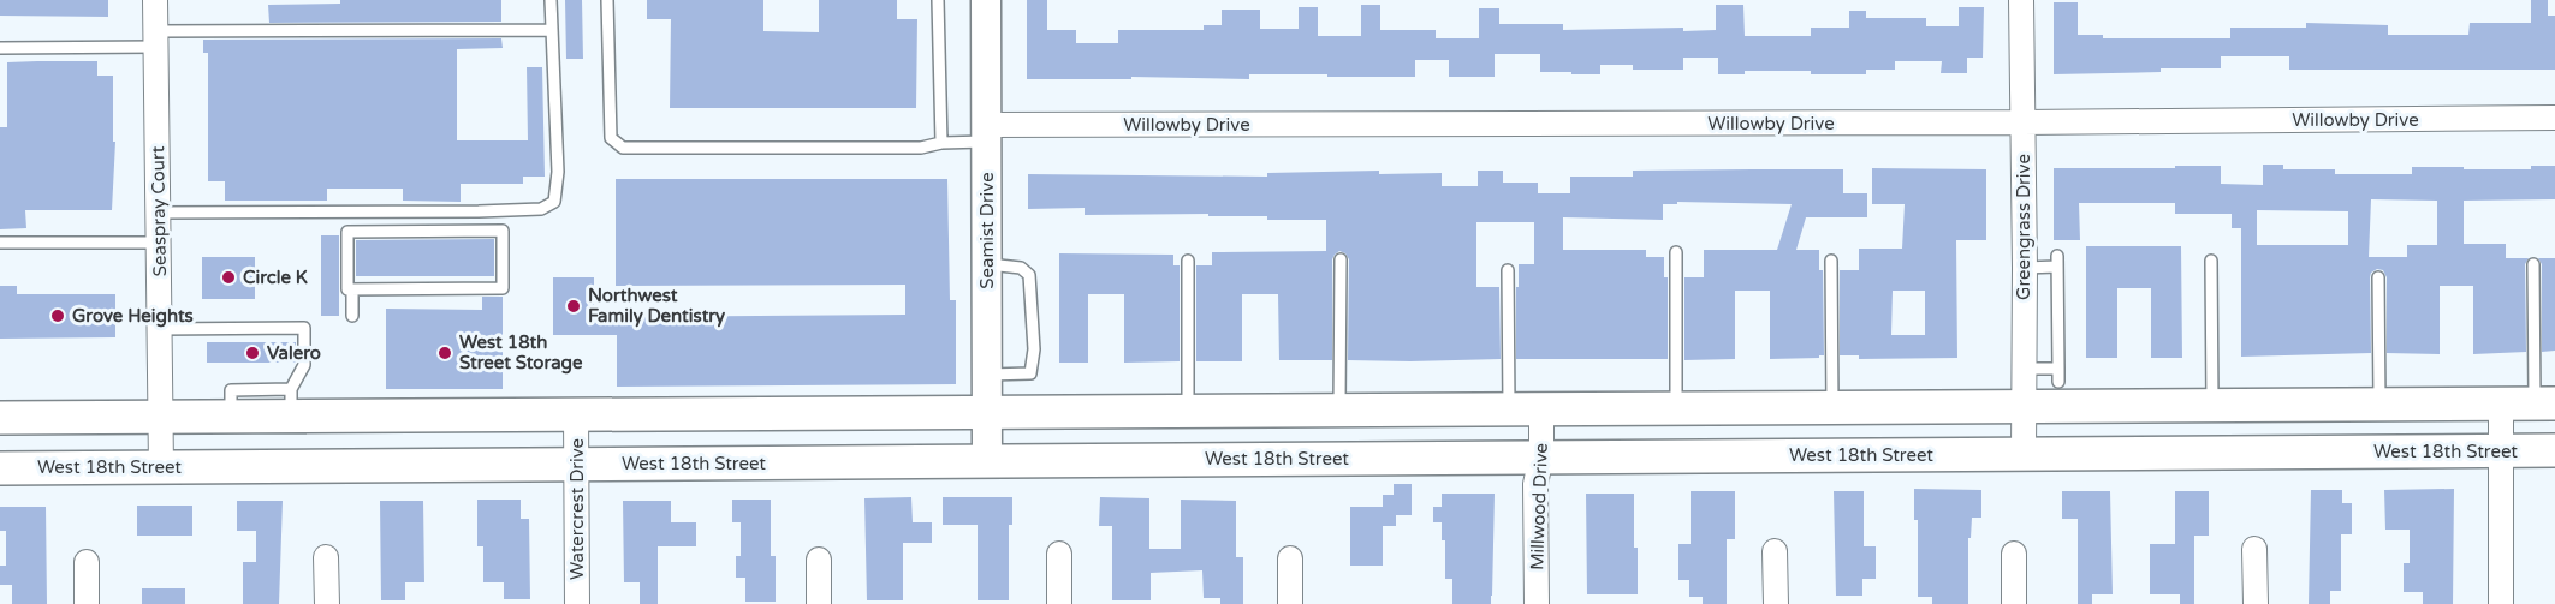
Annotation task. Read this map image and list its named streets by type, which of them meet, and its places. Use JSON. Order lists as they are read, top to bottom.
{
  "streets": {
    "main road": ["West 18th Street"],
    "street": [
      "Willowby Drive",
      "Seaspray Court",
      "Greengrass Drive",
      "Seamist Drive",
      "Millwood Drive",
      "Watercrest Drive"
    ]
  },
  "crossings": [
    ["Willowby Drive", "Greengrass Drive"],
    ["Willowby Drive", "Seamist Drive"],
    ["Seaspray Court", "West 18th Street"],
    ["Greengrass Drive", "West 18th Street"],
    ["Seamist Drive", "West 18th Street"],
    ["West 18th Street", "Millwood Drive"],
    ["West 18th Street", "Watercrest Drive"]
  ],
  "places": [
    "Circle K",
    "Northwest Family Dentistry",
    "Grove Heights",
    "Valero",
    "West 18th Street Storage"
  ]
}
